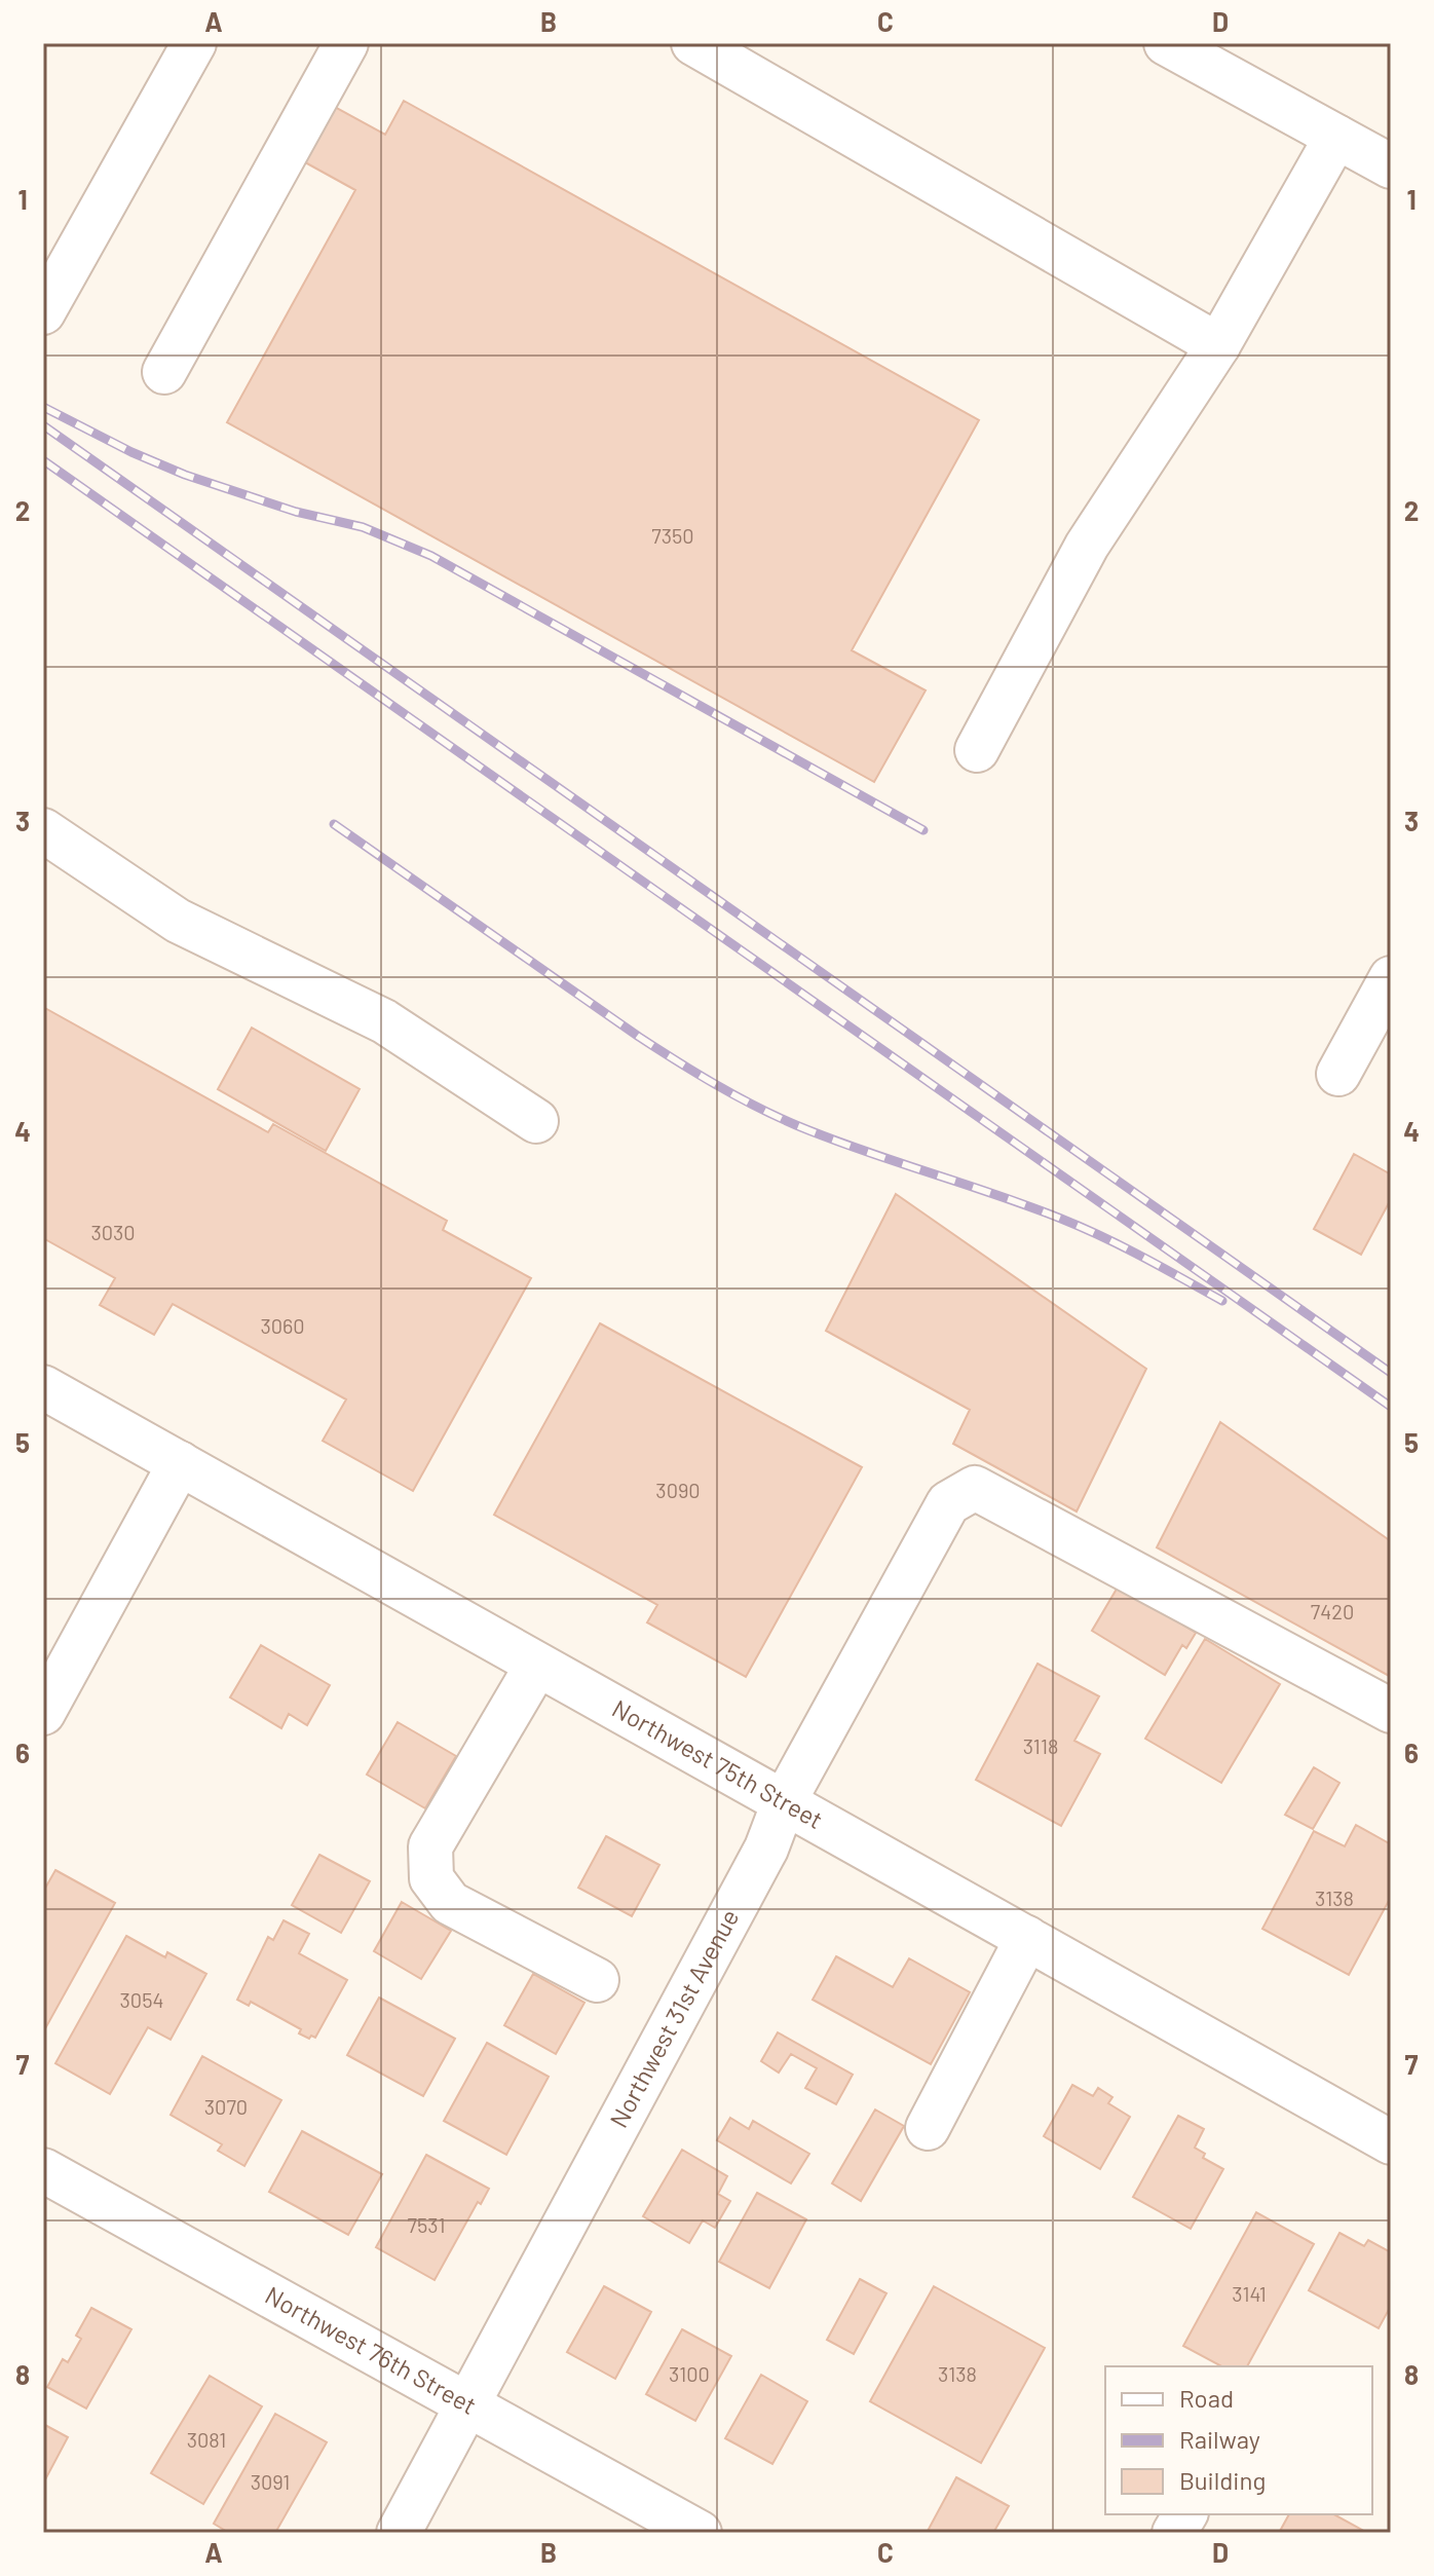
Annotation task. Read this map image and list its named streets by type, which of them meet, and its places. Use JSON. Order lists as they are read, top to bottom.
{
  "streets": {
    "street": ["Northwest 75th Street", "Northwest 31st Avenue", "Northwest 76th Street"]
  },
  "crossings": [
    ["Northwest 75th Street", "Northwest 31st Avenue"],
    ["Northwest 31st Avenue", "Northwest 76th Street"]
  ],
  "house_numbers": [
    "7350",
    "3030",
    "3060",
    "3090",
    "7420",
    "3118",
    "3138",
    "3054",
    "3070",
    "7531",
    "3141",
    "3100",
    "3138",
    "3081",
    "3091"
  ],
  "legend": ["Road", "Railway", "Building"],
  "grid": {
    "columns": [
      "A",
      "B",
      "C",
      "D"
    ],
    "rows": [
      "1",
      "2",
      "3",
      "4",
      "5",
      "6",
      "7",
      "8"
    ]
  }
}
